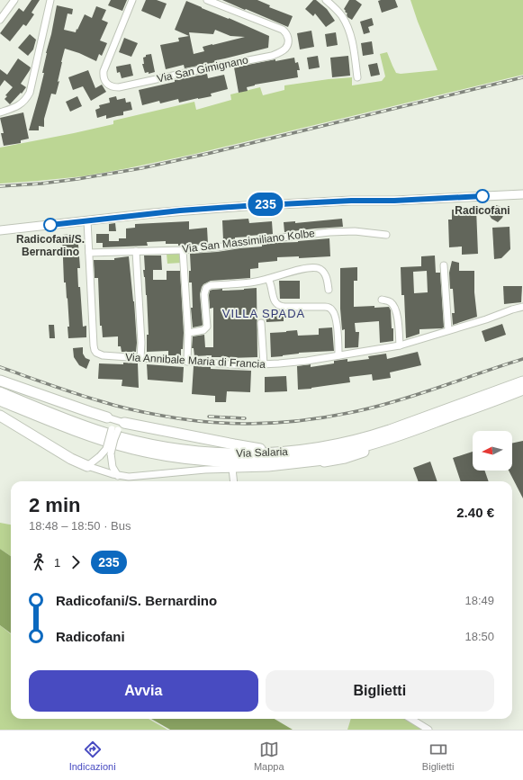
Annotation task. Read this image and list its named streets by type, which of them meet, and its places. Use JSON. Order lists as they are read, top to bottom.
{
  "streets": {
    "main road": ["Via Salaria"],
    "street": ["Via San Gimignano", "Via San Massimiliano Kolbe", "Via Annibale Maria di Francia"]
  },
  "crossings": [
    ["Via San Massimiliano Kolbe", "Via Annibale Maria di Francia"]
  ],
  "districts": ["VILLA SPADA"],
  "places": ["Radicofani", "Radicofani/S. Bernardino"],
  "lines": ["bus line 235"],
  "north": "left",
  "page": {
    "on_map": "235",
    "heading": ["2 min", "18:48 – 18:50 · Bus", "2.40 €"],
    "legs": ["1", "235"],
    "list": [
      {
        "name": "Radicofani/S. Bernardino",
        "value": "18:49"
      },
      {
        "name": "Radicofani",
        "value": "18:50"
      }
    ],
    "buttons": ["Avvia", "Biglietti"],
    "tabs": ["Indicazioni", "Mappa", "Biglietti"]
  }
}
